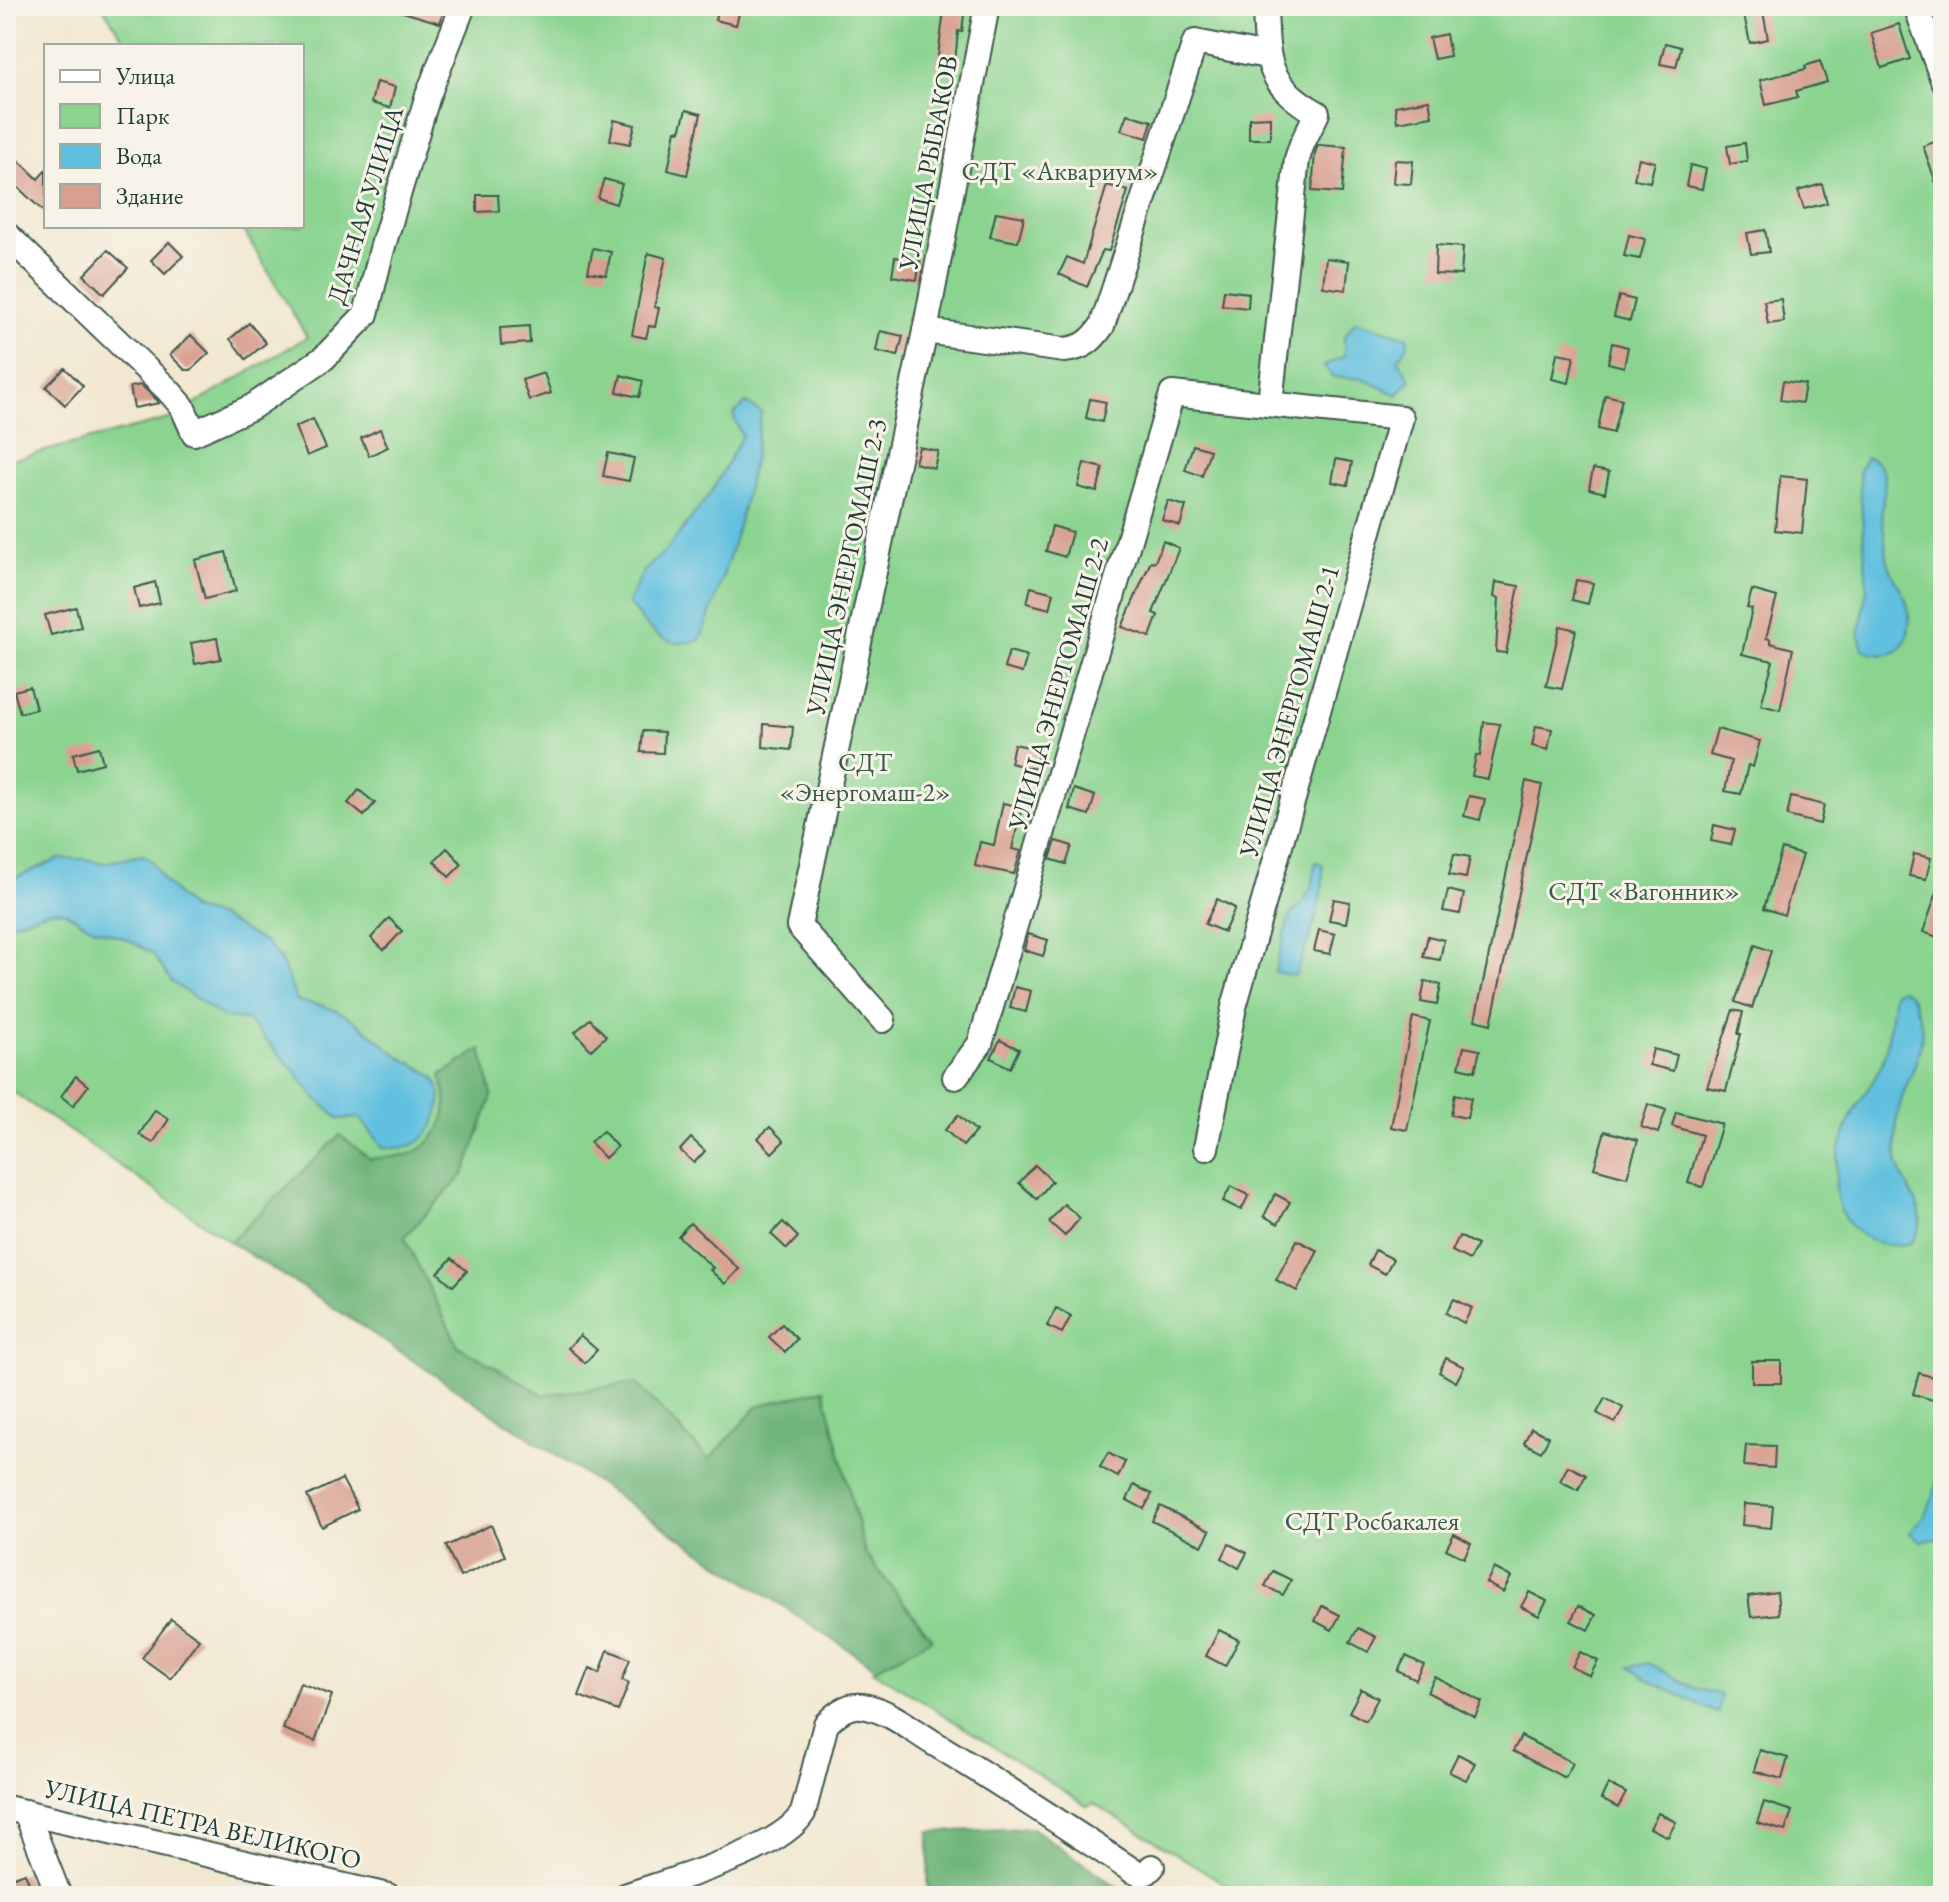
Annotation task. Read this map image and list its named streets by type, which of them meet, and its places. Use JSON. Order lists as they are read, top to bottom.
{
  "streets": {
    "street": [
      "УЛИЦА РЫБАКОВ",
      "ДАЧНАЯ УЛИЦА",
      "УЛИЦА ЭНЕРГОМАШ 2-3",
      "УЛИЦА ЭНЕРГОМАШ 2-2",
      "УЛИЦА ЭНЕРГОМАШ 2-1",
      "УЛИЦА ПЕТРА ВЕЛИКОГО"
    ]
  },
  "crossings": [
    ["УЛИЦА РЫБАКОВ", "УЛИЦА ЭНЕРГОМАШ 2-3"],
    ["УЛИЦА ЭНЕРГОМАШ 2-2", "УЛИЦА ЭНЕРГОМАШ 2-1"]
  ],
  "parks": [
    "СДТ «Аквариум»",
    "СДТ «Энергомаш-2»",
    "СДТ «Вагонник»",
    "СДТ Росбакалея"
  ],
  "legend": [
    "Улица",
    "Парк",
    "Вода",
    "Здание"
  ]
}
